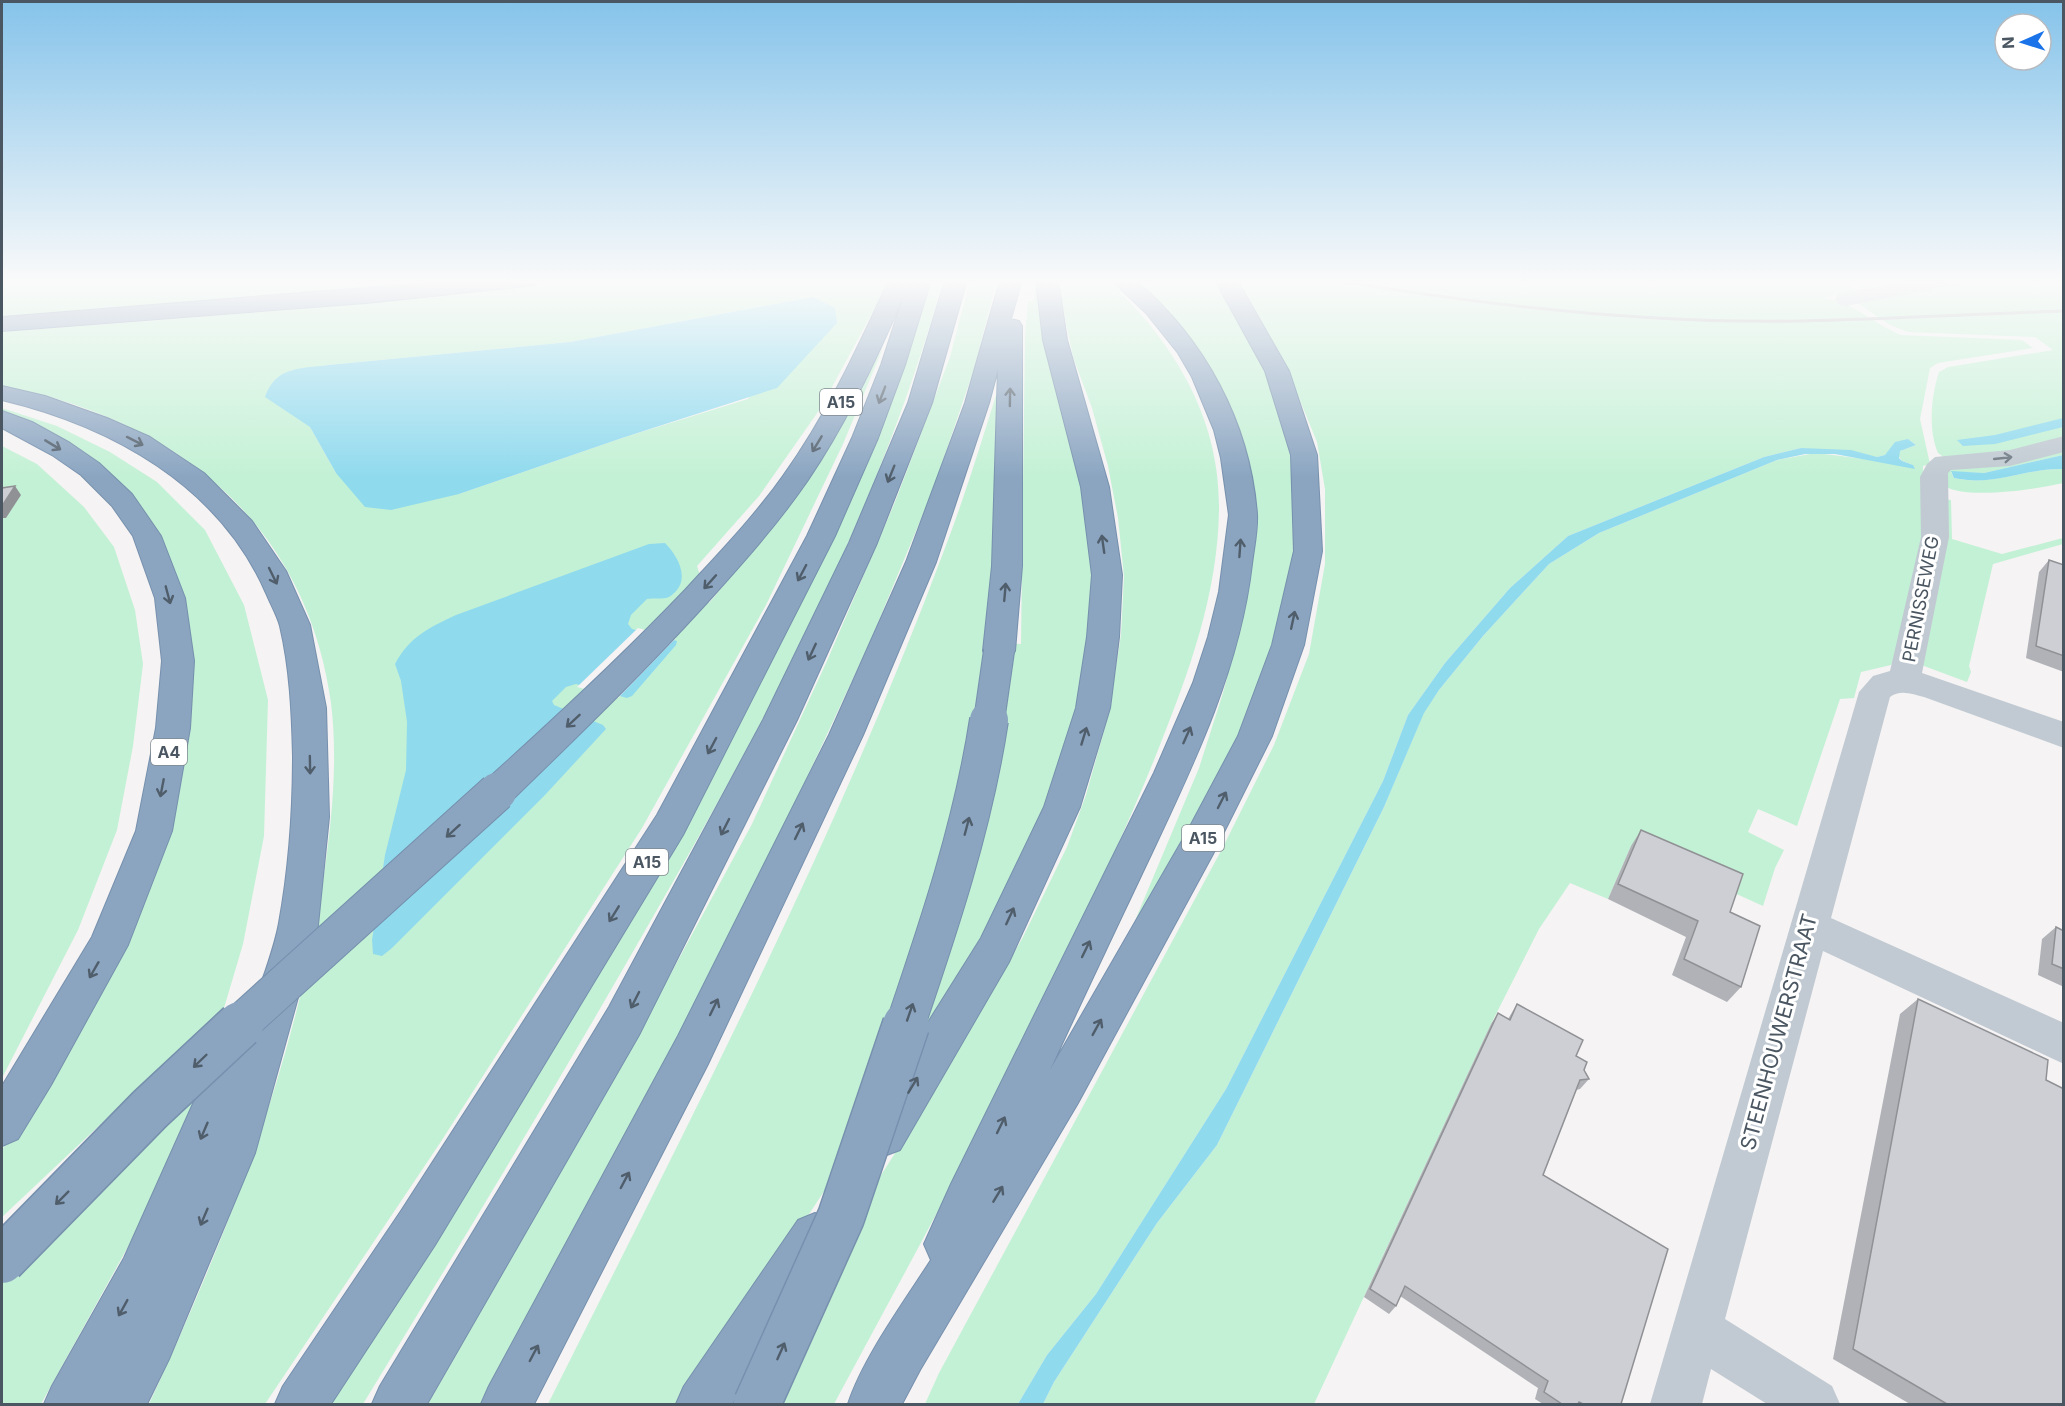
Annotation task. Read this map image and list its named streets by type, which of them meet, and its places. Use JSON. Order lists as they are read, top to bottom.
{
  "streets": {
    "highway": ["A15", "A4"],
    "street": ["PERNISSEWEG", "STEENHOUWERSTRAAT"]
  },
  "crossings": [
    ["PERNISSEWEG", "STEENHOUWERSTRAAT"]
  ],
  "one_way": ["PERNISSEWEG"],
  "north": "left"
}
